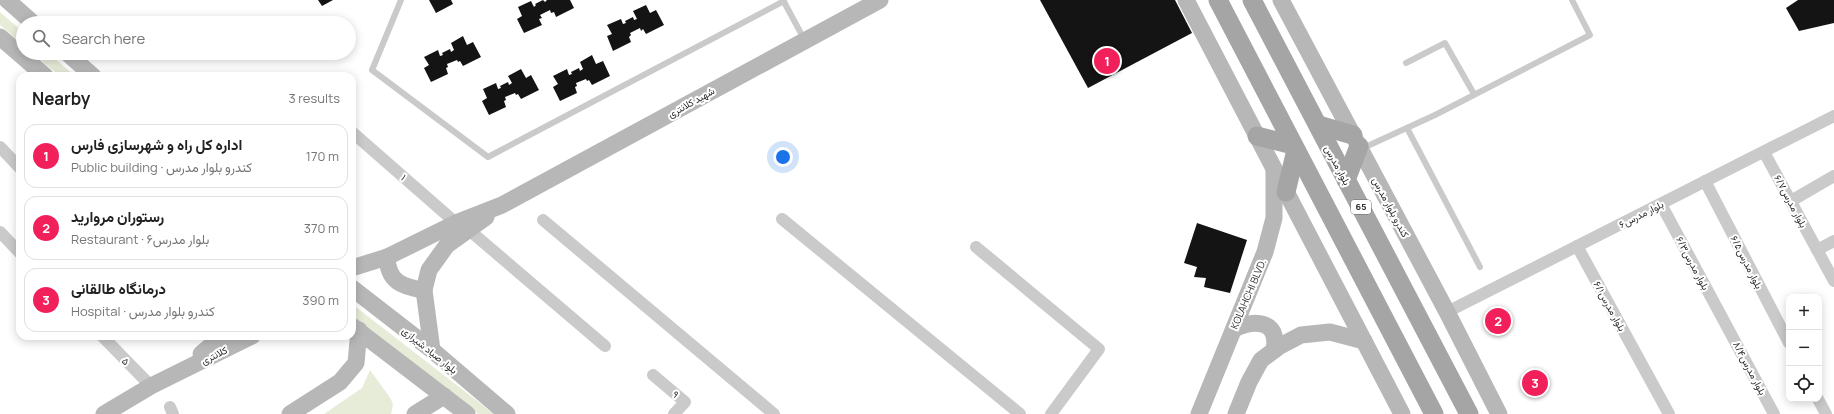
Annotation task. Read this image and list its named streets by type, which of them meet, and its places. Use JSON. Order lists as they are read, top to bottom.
{
  "streets": {
    "main road": ["بلوار مدرس", "65"],
    "street": [
      "شهید کلانتری",
      "۱",
      "بلوار مدرس۶/۷",
      "کندرو بلوار مدرس",
      "بلوار مدرس۶",
      "بلوار مدرس۶/۵",
      "بلوار مدرس۶/۳",
      "KOLAHCHI BLVD.",
      "بلوار مدرس۶/۱",
      "بلوار صیاد شیرازی",
      "کلانتری",
      "۵",
      "بلوار مدرس۸/۴",
      "۹"
    ]
  },
  "crossings": [
    ["شهید کلانتری", "۱"],
    ["بلوار مدرس۶/۷", "بلوار مدرس۶"],
    ["کندرو بلوار مدرس", "بلوار مدرس۶"],
    ["بلوار مدرس۶", "بلوار مدرس۶/۵"],
    ["بلوار مدرس۶", "بلوار مدرس۶/۳"],
    ["بلوار مدرس۶", "بلوار مدرس۶/۱"],
    ["بلوار مدرس۶/۳", "بلوار مدرس۸/۴"],
    ["کلانتری", "۵"]
  ],
  "page": {
    "search": "Search here",
    "pins": ["1", "2", "3"],
    "heading": ["Nearby", "3 results"],
    "list": [
      {
        "mark": "1",
        "name": "اداره کل راه و شهرسازی فارس",
        "note": "Public building · کندرو بلوار مدرس",
        "value": "170 m"
      },
      {
        "mark": "2",
        "name": "رستوران مروارید",
        "note": "Restaurant · بلوار مدرس۶",
        "value": "370 m"
      },
      {
        "mark": "3",
        "name": "درمانگاه طالقانی",
        "note": "Hospital · کندرو بلوار مدرس",
        "value": "390 m"
      }
    ],
    "map_buttons": ["+", "−"]
  }
}
